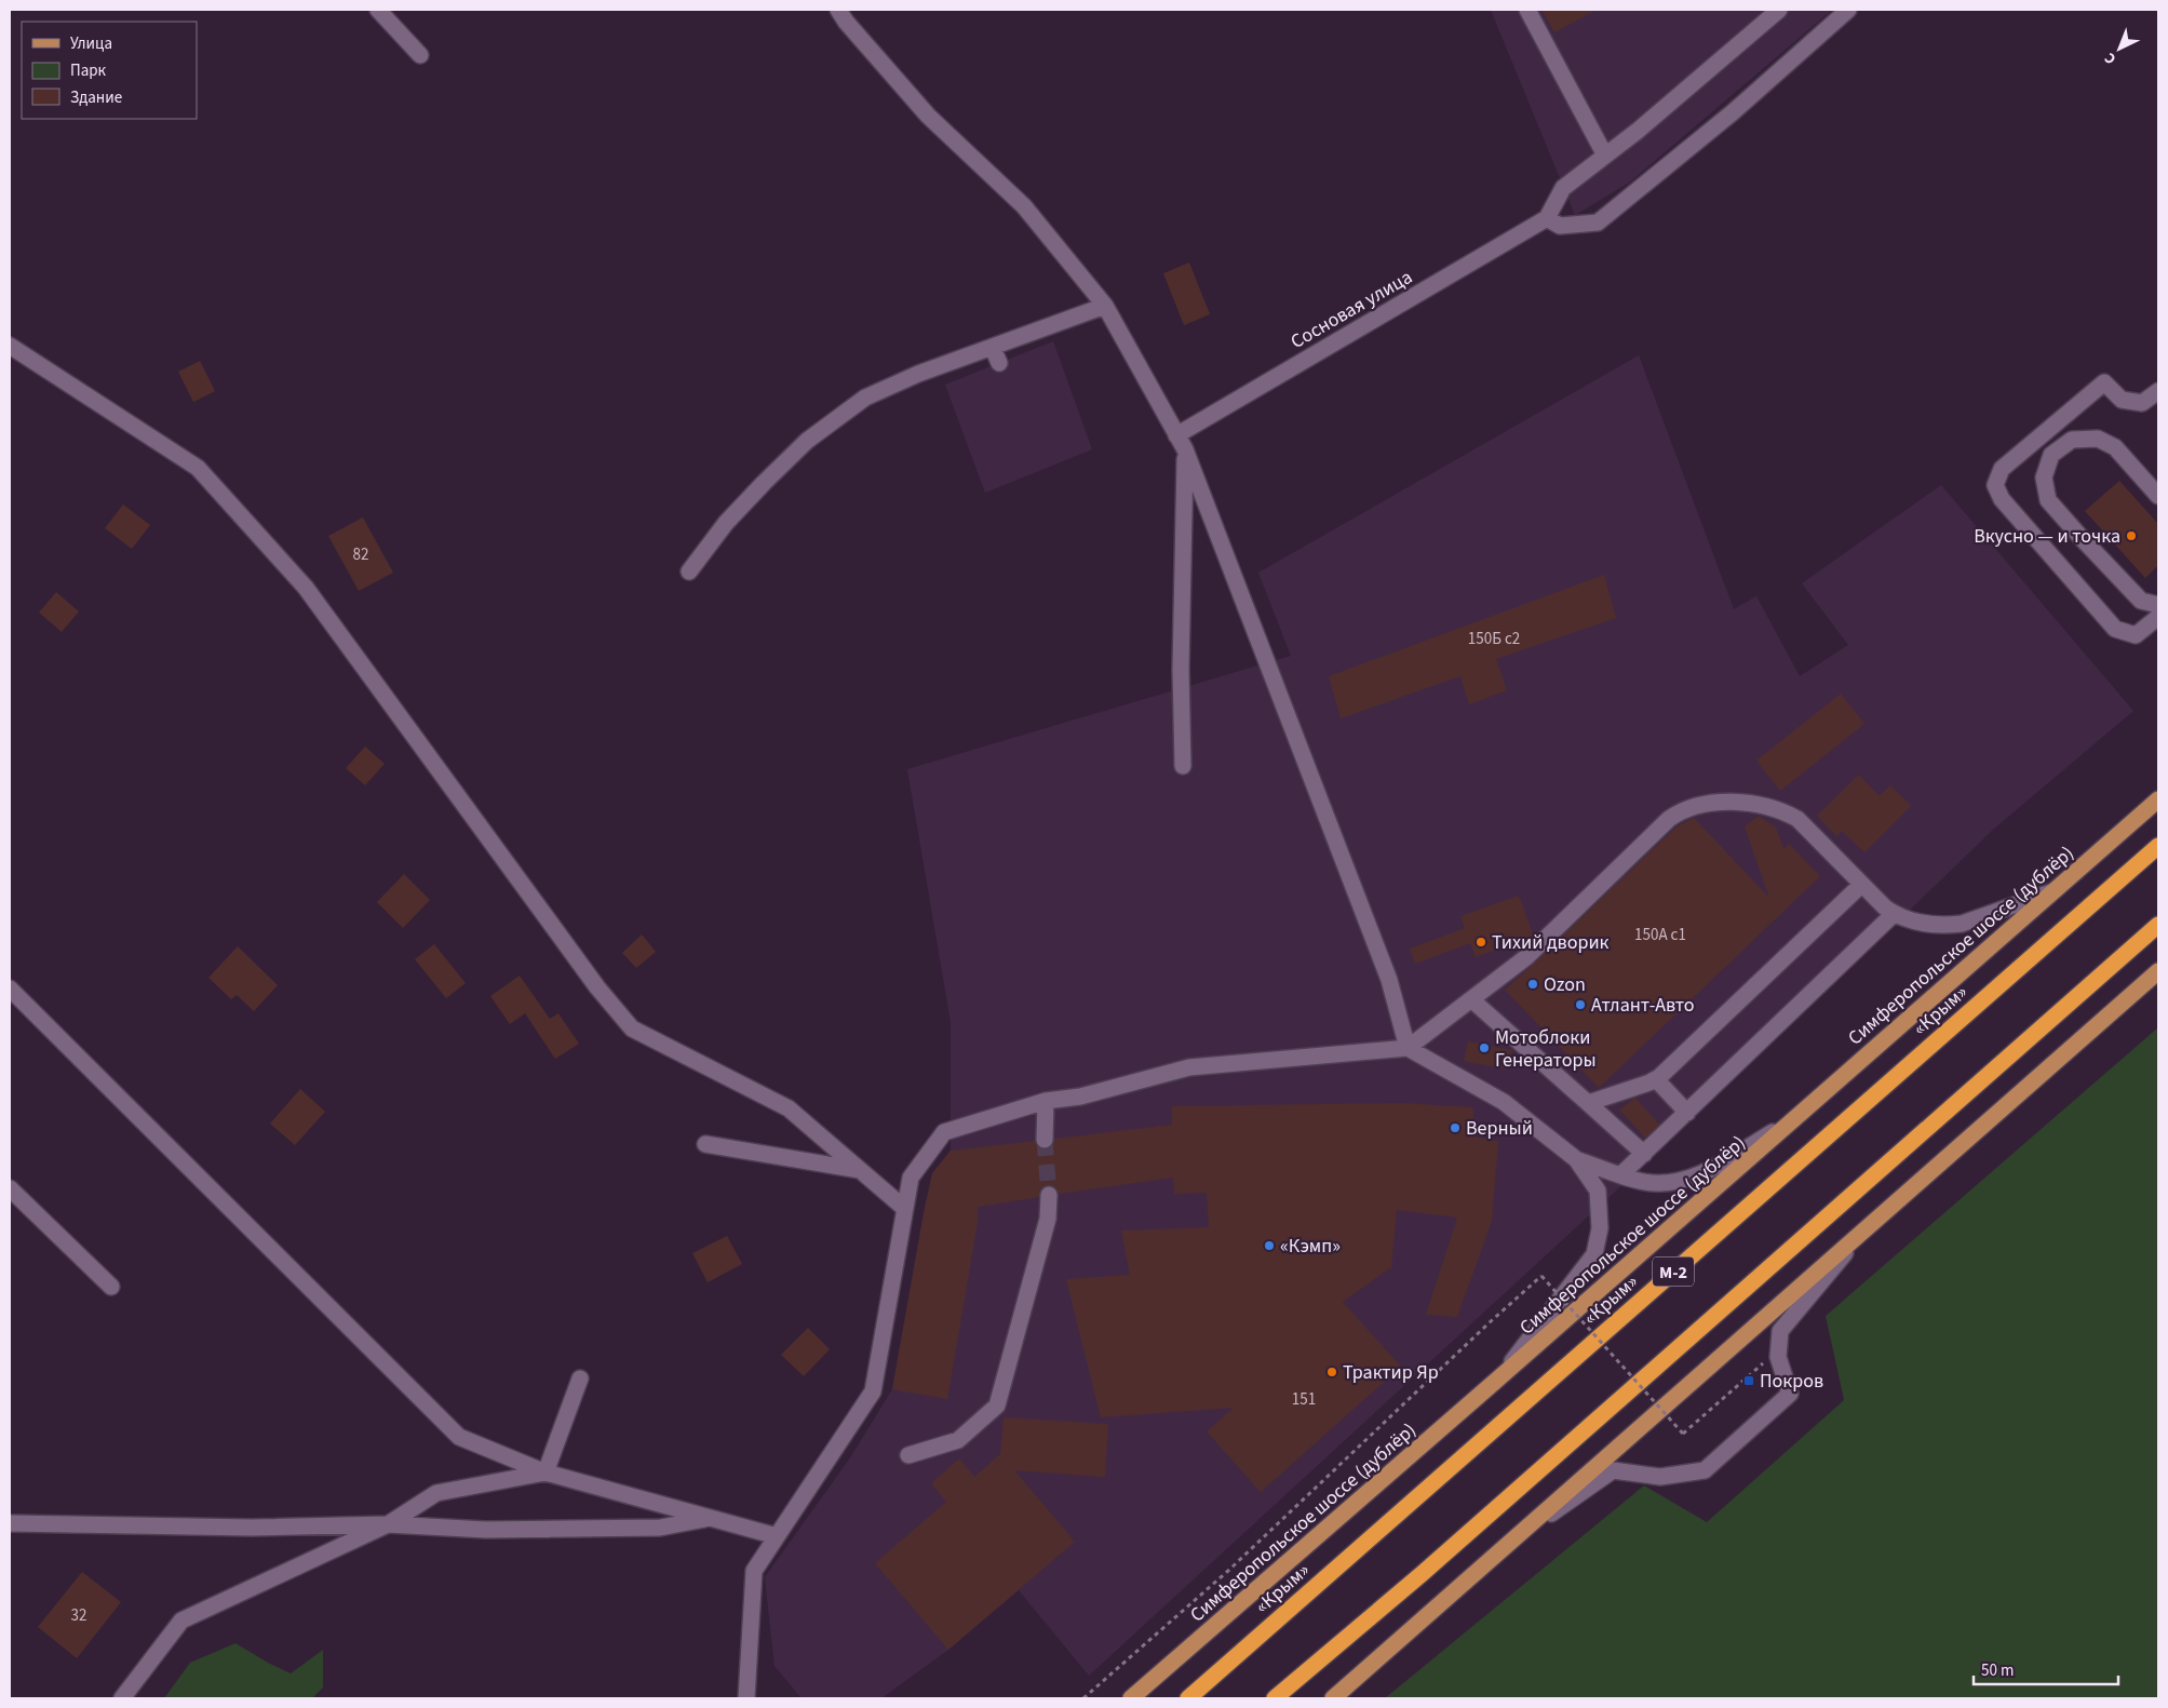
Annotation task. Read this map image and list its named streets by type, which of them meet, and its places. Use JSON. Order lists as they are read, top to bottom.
{
  "streets": {
    "highway": ["«Крым»", "М-2"],
    "main road": ["Симферопольское шоссе (дублёр)"],
    "street": ["Сосновая улица"]
  },
  "places": {
    "other": [
      "Вкусно — и точка",
      "Тихий дворик",
      "Ozon",
      "Атлант-Авто",
      "Мотоблоки Генераторы",
      "Верный",
      "«Кэмп»",
      "Трактир Яр"
    ],
    "transit": ["Покров"]
  },
  "house_numbers": [
    "82",
    "150Б с2",
    "150А с1",
    "151",
    "32"
  ],
  "legend": ["Улица", "Парк", "Здание"],
  "scale_bar": "50 m",
  "north": "bottom left"
}
